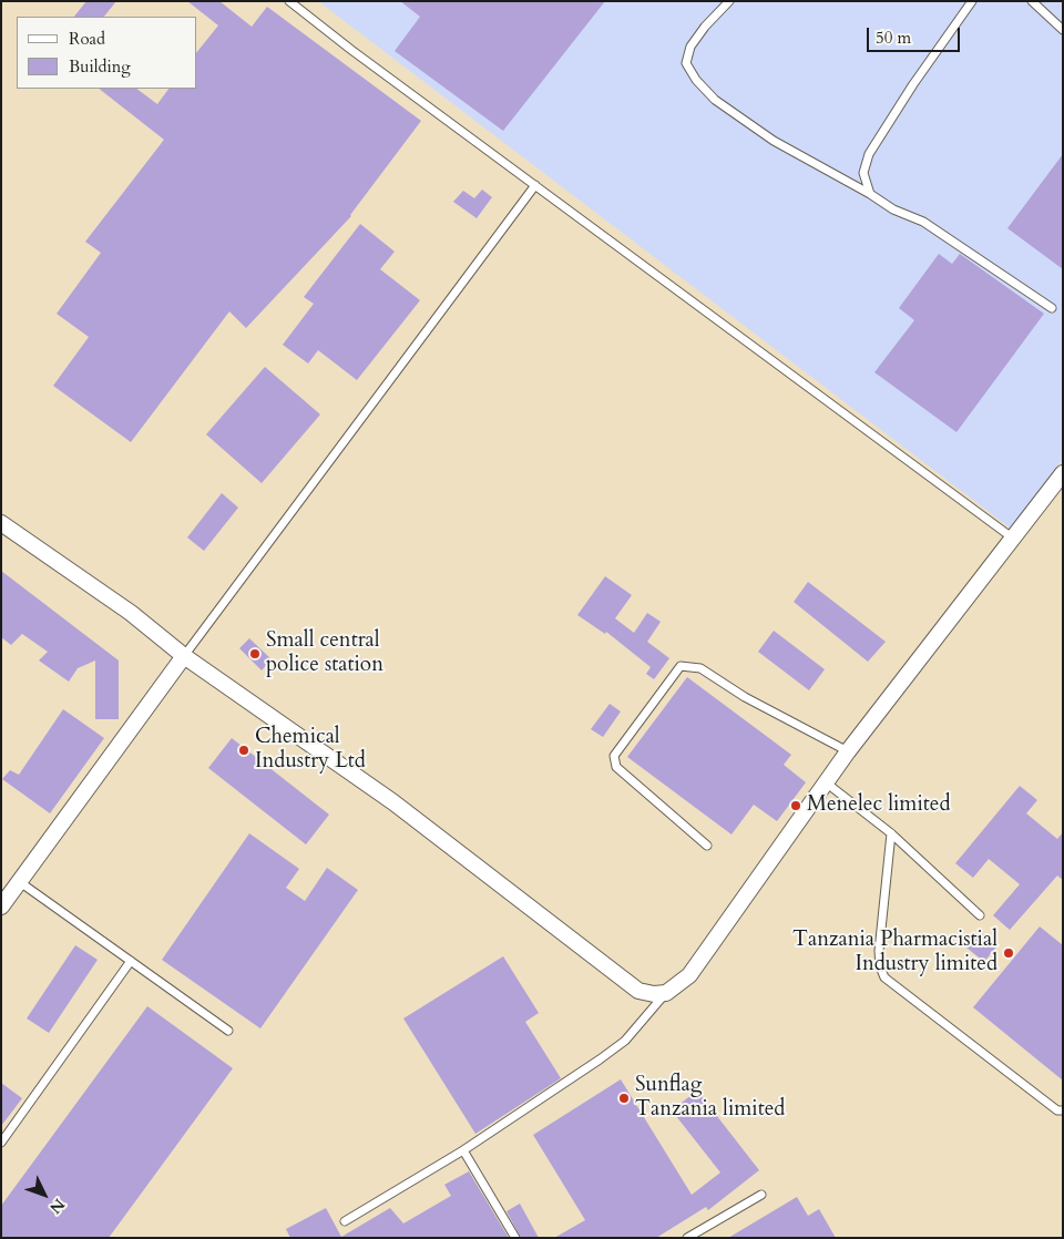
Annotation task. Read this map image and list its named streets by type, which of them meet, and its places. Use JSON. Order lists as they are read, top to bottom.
{
  "places": [
    "Small central police station",
    "Chemical Industry Ltd",
    "Menelec limited",
    "Tanzania Pharmacistial Industry limited",
    "Sunflag Tanzania limited"
  ],
  "legend": ["Road", "Building"],
  "scale_bar": "50 m",
  "north": "bottom right"
}
